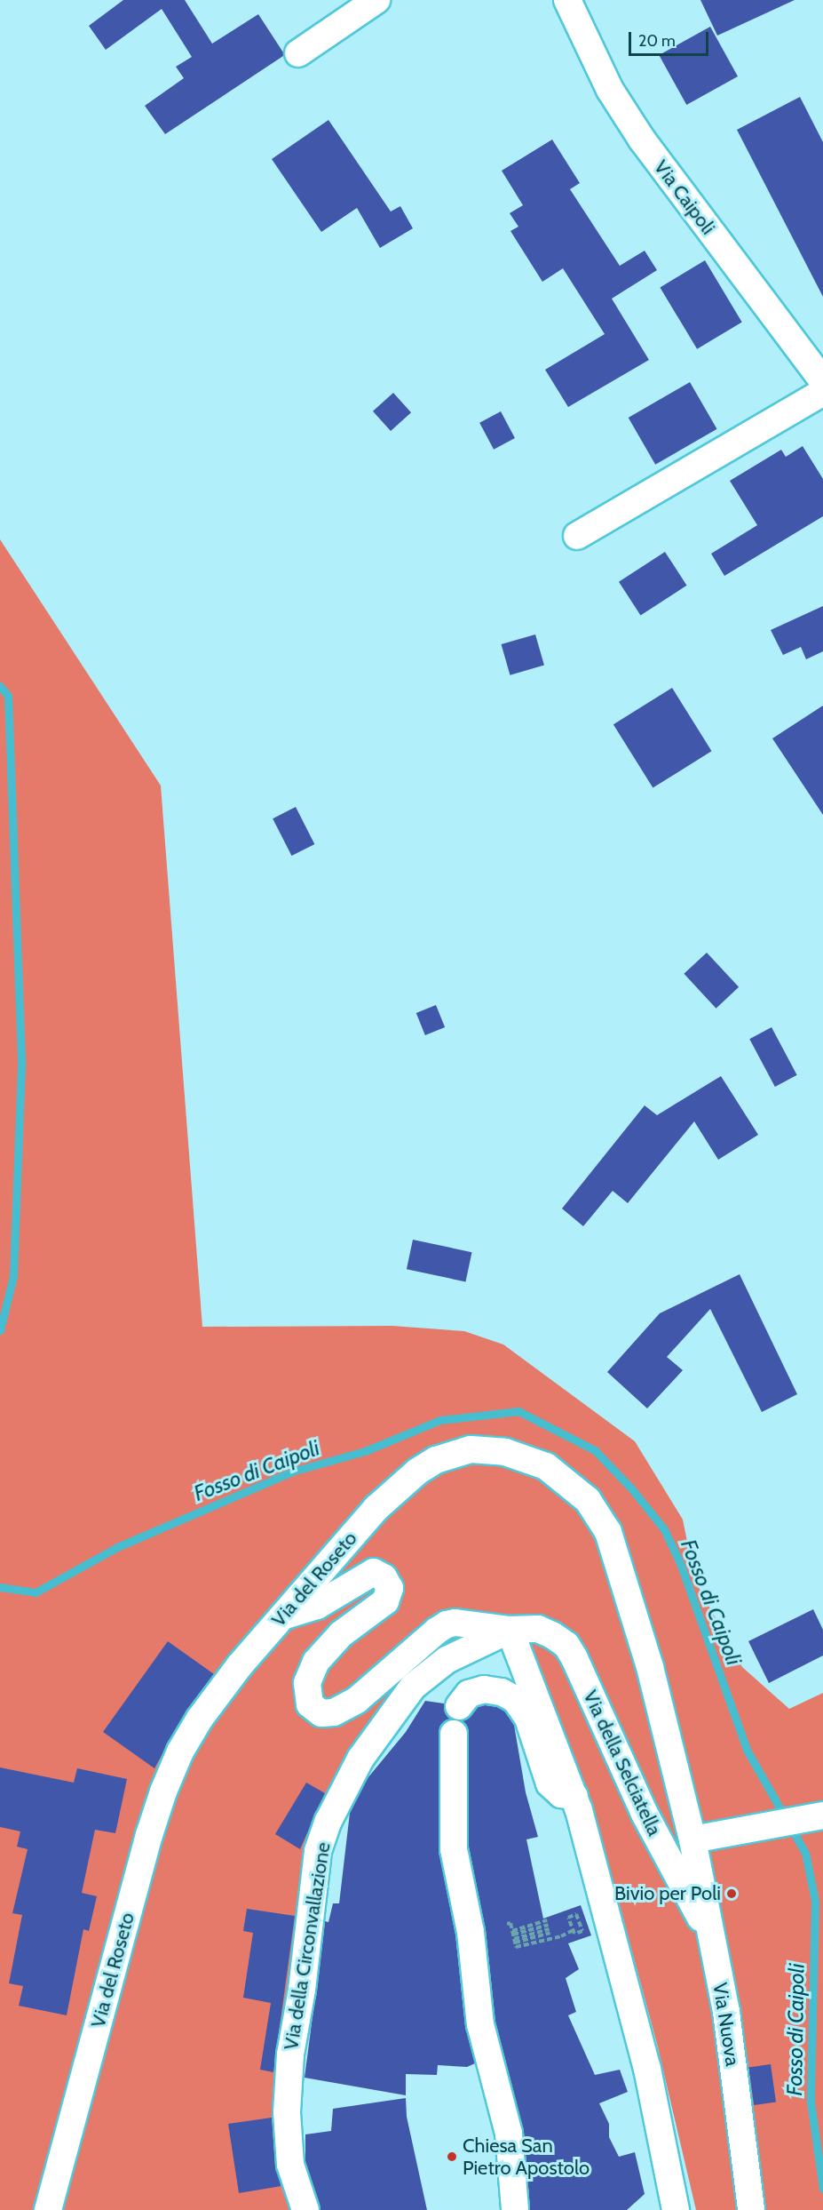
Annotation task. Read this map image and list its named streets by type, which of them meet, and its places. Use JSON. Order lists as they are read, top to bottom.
{
  "streets": {
    "street": [
      "Via Caipoli",
      "Via del Roseto",
      "Via della Selciatella",
      "Via della Circonvallazione",
      "Via Nuova"
    ]
  },
  "crossings": [
    ["Via del Roseto", "Via Nuova"],
    ["Via della Selciatella", "Via della Circonvallazione"],
    ["Via della Selciatella", "Via Nuova"]
  ],
  "water": ["Fosso di Caipoli"],
  "places": ["Bivio per Poli", "Chiesa San Pietro Apostolo"],
  "scale_bar": "20 m"
}
